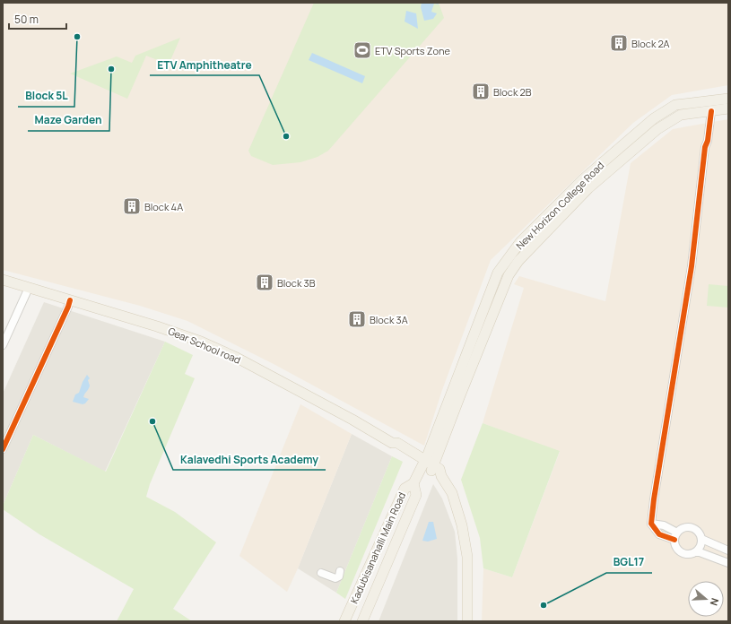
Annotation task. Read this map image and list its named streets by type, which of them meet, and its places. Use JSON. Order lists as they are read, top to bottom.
{
  "streets": {
    "main road": ["New Horizon College Road", "Gear School road", "Kadubisanahalli Main Road"]
  },
  "crossings": [
    ["New Horizon College Road", "Gear School road"],
    ["New Horizon College Road", "Kadubisanahalli Main Road"],
    ["Gear School road", "Kadubisanahalli Main Road"]
  ],
  "places": {
    "other": [
      "Block 5L",
      "Maze Garden",
      "ETV Amphitheatre",
      "Kalavedhi Sports Academy",
      "BGL17"
    ],
    "building": [
      "Block 2A",
      "Block 2B",
      "Block 4A",
      "Block 3B",
      "Block 3A"
    ],
    "sports": ["ETV Sports Zone"]
  },
  "scale_bar": "50 m",
  "north": "right"
}
